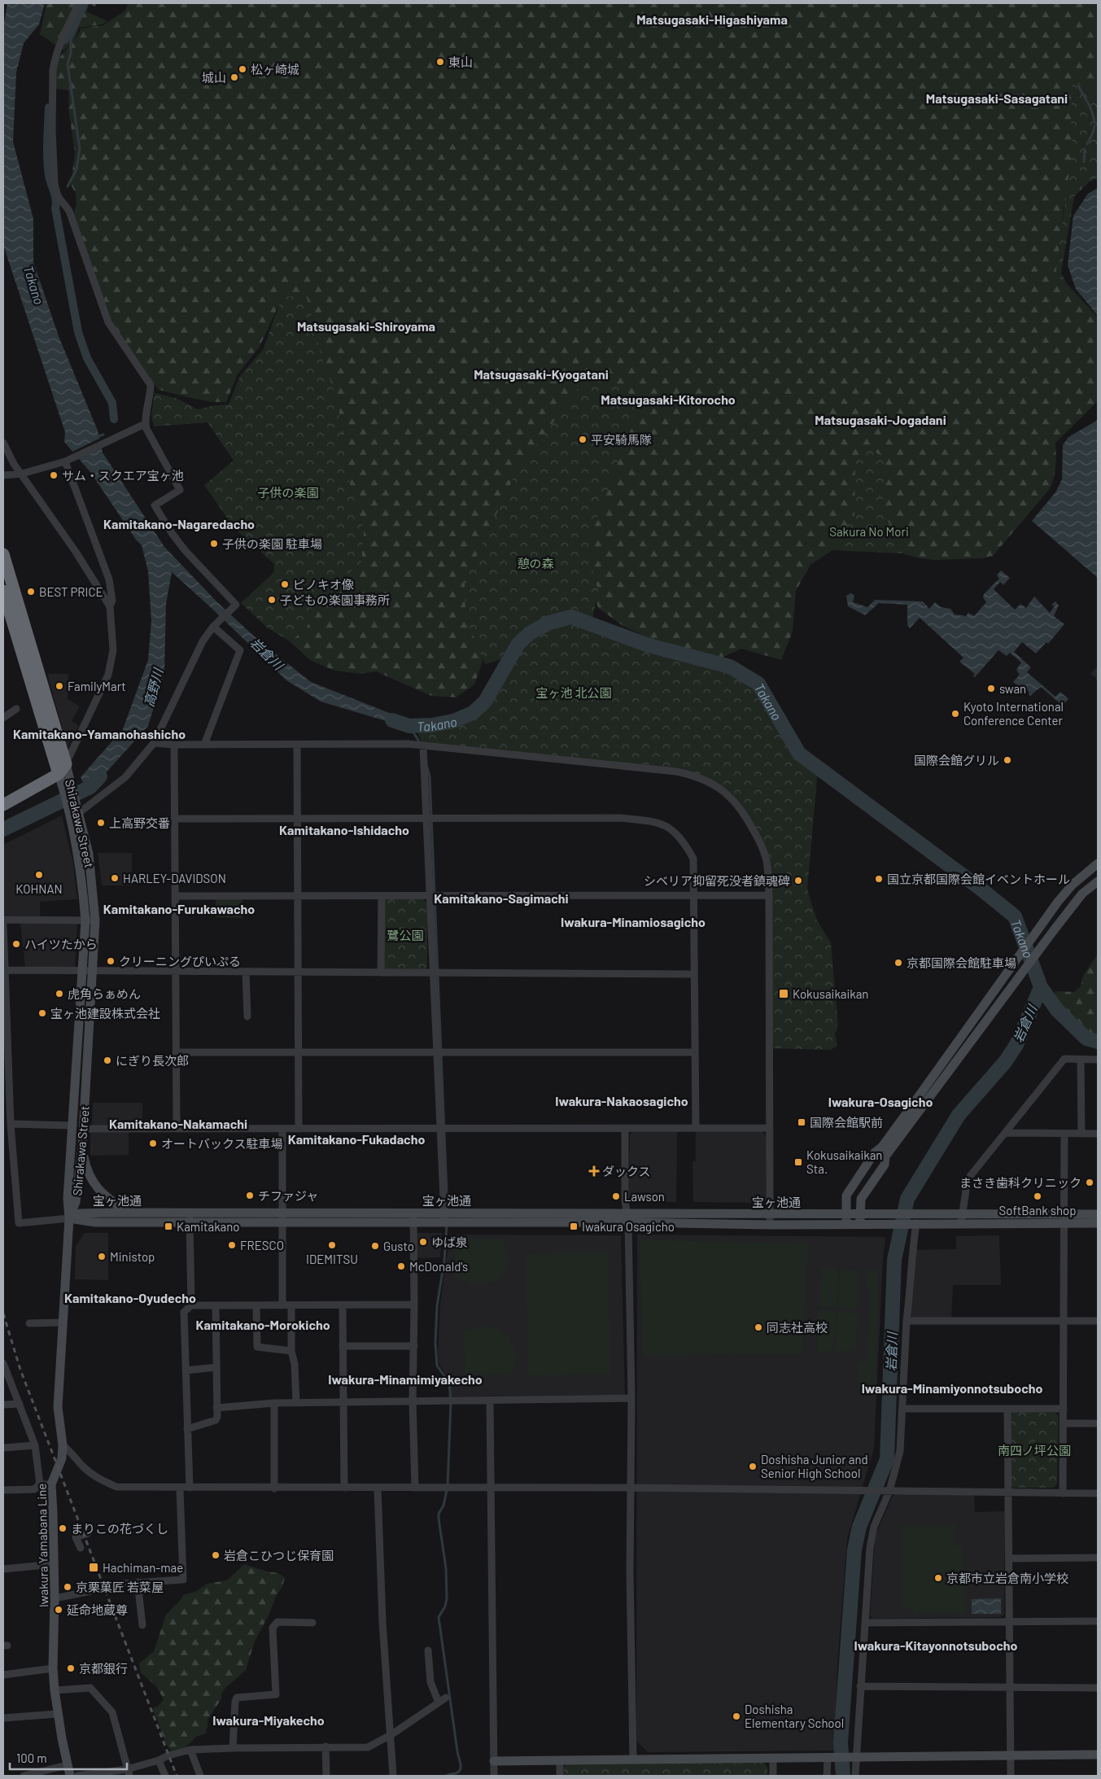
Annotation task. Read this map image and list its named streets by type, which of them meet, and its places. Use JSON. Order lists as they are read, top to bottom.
{
  "streets": {
    "highway": ["Shirakawa Street"],
    "street": ["宝ヶ池通", "Iwakura Yamabana Line"]
  },
  "crossings": [
    ["Shirakawa Street", "宝ヶ池通"],
    ["Shirakawa Street", "Iwakura Yamabana Line"],
    ["宝ヶ池通", "Iwakura Yamabana Line"]
  ],
  "districts": [
    "Matsugasaki-Higashiyama",
    "Matsugasaki-Sasagatani",
    "Matsugasaki-Shiroyama",
    "Matsugasaki-Kyogatani",
    "Matsugasaki-Kitorocho",
    "Matsugasaki-Jogadani",
    "Kamitakano-Nagaredacho",
    "Kamitakano-Yamanohashicho",
    "Kamitakano-Ishidacho",
    "Kamitakano-Sagimachi",
    "Kamitakano-Furukawacho",
    "Iwakura-Minamiosagicho",
    "Iwakura-Nakaosagicho",
    "Iwakura-Osagicho",
    "Kamitakano-Nakamachi",
    "Kamitakano-Fukadacho",
    "Kamitakano-Oyudecho",
    "Kamitakano-Morokicho",
    "Iwakura-Minamimiyakecho",
    "Iwakura-Minamiyonnotsubocho",
    "Iwakura-Kitayonnotsubocho",
    "Iwakura-Miyakecho"
  ],
  "water": ["Takano", "岩倉川", "高野川"],
  "parks": [
    "子供の楽園",
    "Sakura No Mori",
    "憩の森",
    "宝ヶ池 北公園",
    "鷺公園",
    "南四ノ坪公園"
  ],
  "places": {
    "other": [
      "東山",
      "松ヶ崎城",
      "城山",
      "平安騎馬隊",
      "サム・スクエア宝ヶ池",
      "子供の楽園 駐車場",
      "ピノキオ像",
      "BEST PRICE",
      "子どもの楽園事務所",
      "FamilyMart",
      "swan",
      "Kyoto International Conference Center",
      "国際会館グリル",
      "上高野交番",
      "KOHNAN",
      "HARLEY-DAVIDSON",
      "国立京都国際会館イベントホール",
      "シベリア抑留死没者鎮魂碑",
      "ハイツたから",
      "クリーニングぴいぷる",
      "京都国際会館駐車場",
      "虎角らぁめん",
      "宝ヶ池建設株式会社",
      "にぎり長次郎",
      "オートバックス駐車場",
      "まさき歯科クリニック",
      "チファジャ",
      "Lawson",
      "SoftBank shop",
      "ゆば泉",
      "FRESCO",
      "IDEMITSU",
      "Gusto",
      "Ministop",
      "McDonald's",
      "同志社高校",
      "Doshisha Junior and Senior High School",
      "まりこの花づくし",
      "岩倉こひつじ保育園",
      "京都市立岩倉南小学校",
      "京栗菓匠 若菜屋",
      "延命地蔵尊",
      "京都銀行",
      "Doshisha Elementary School"
    ],
    "transit": [
      "Kokusaikaikan",
      "国際会館駅前",
      "Kokusaikaikan Sta.",
      "Kamitakano",
      "Iwakura Osagicho",
      "Hachiman-mae"
    ],
    "health": ["ダックス"]
  },
  "scale_bar": "100 m"
}
